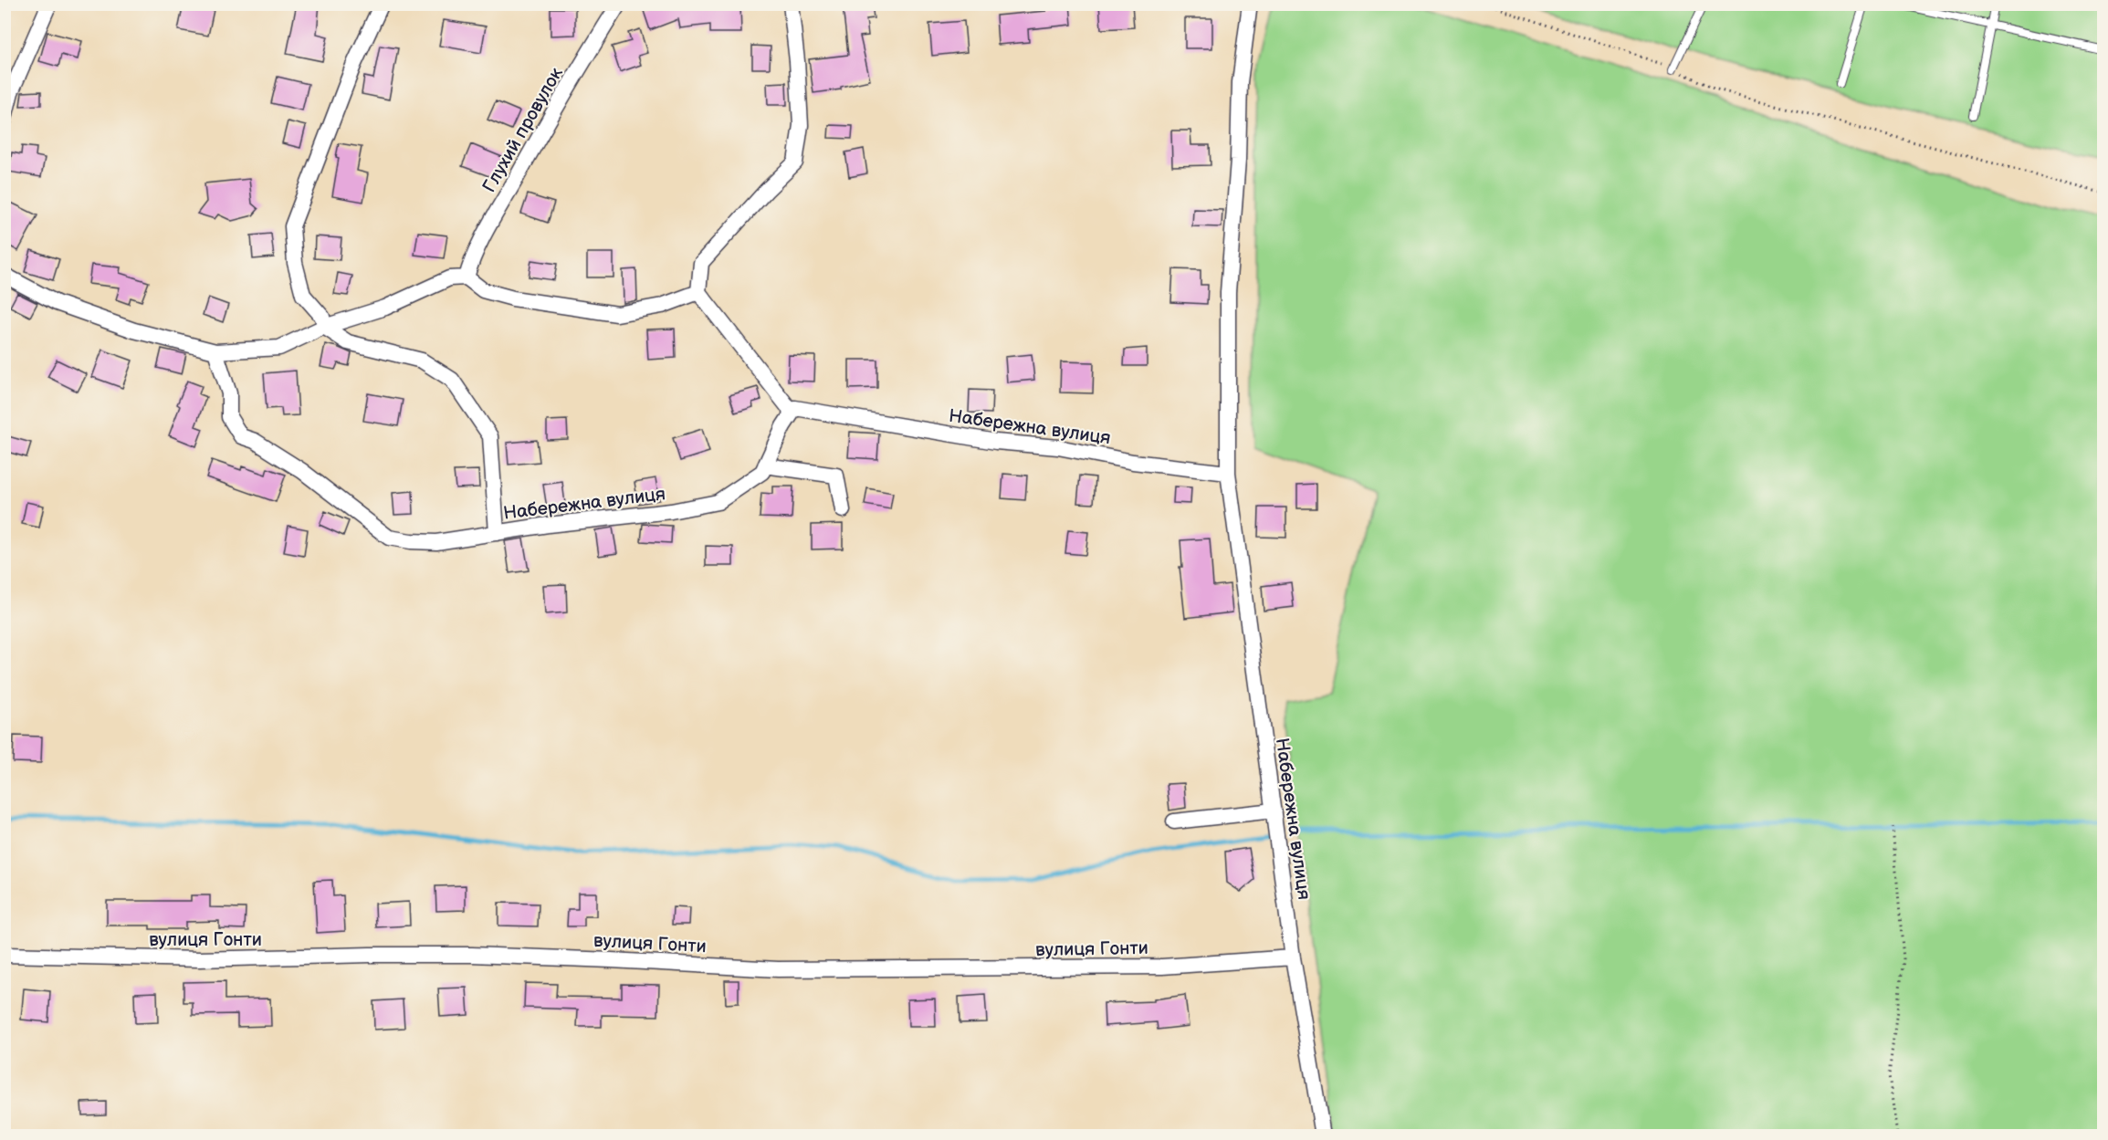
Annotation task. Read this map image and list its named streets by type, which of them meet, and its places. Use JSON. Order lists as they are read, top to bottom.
{
  "streets": {
    "street": ["Глухий провулок", "Набережна вулиця", "вулиця Гонти"]
  },
  "crossings": [
    ["Набережна вулиця", "вулиця Гонти"]
  ]
}
